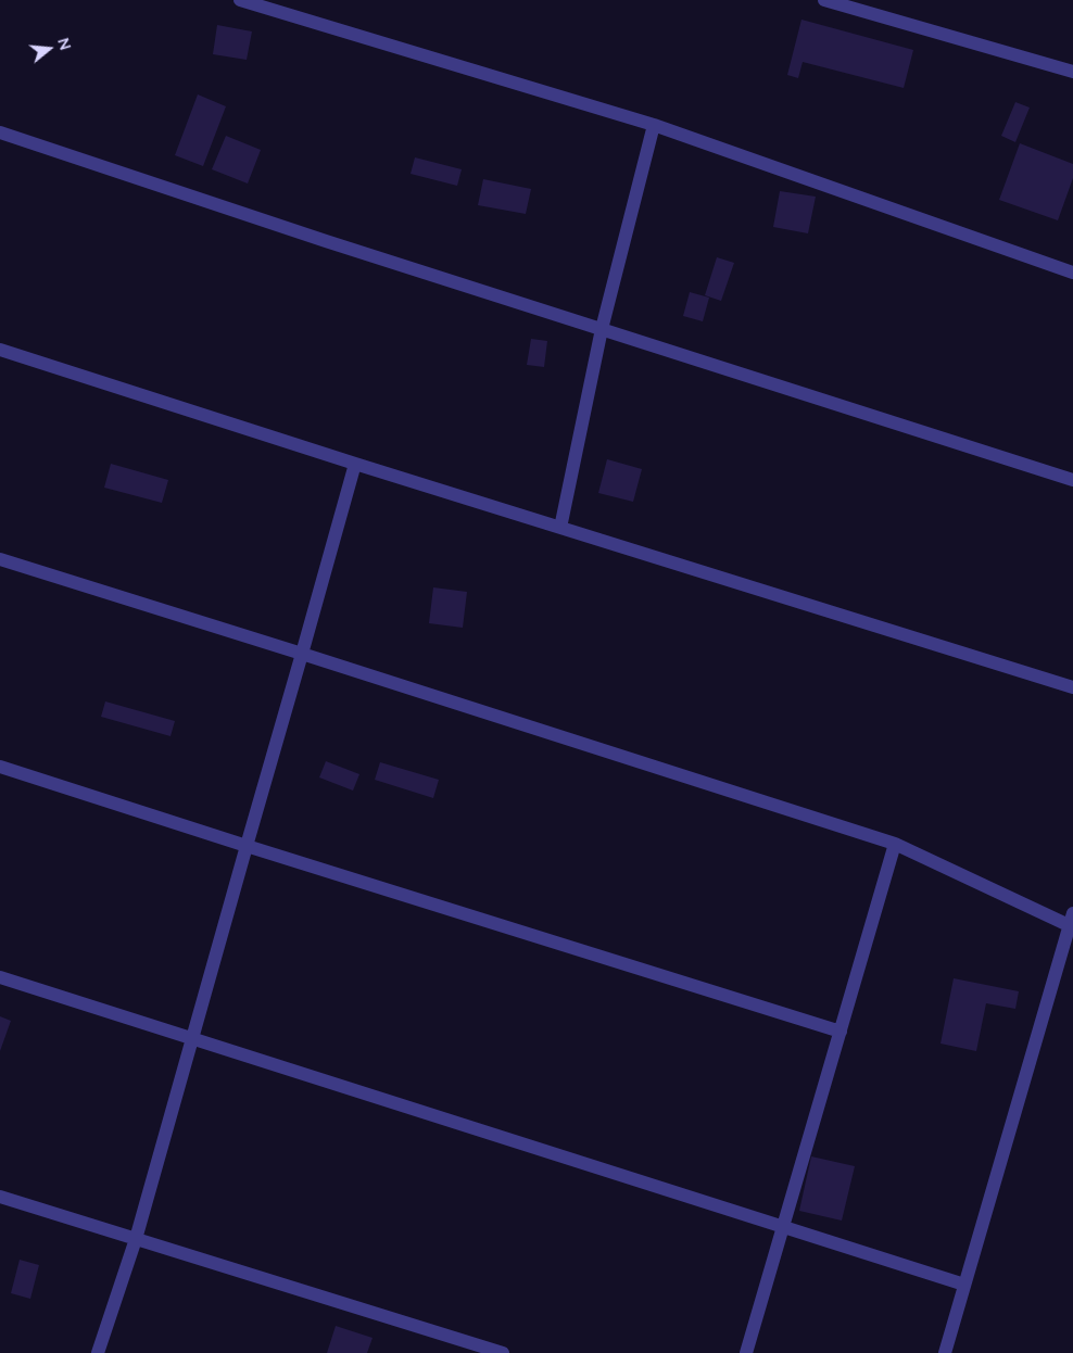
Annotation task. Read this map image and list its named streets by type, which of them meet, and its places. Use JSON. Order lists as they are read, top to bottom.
{
  "north": "right"
}
